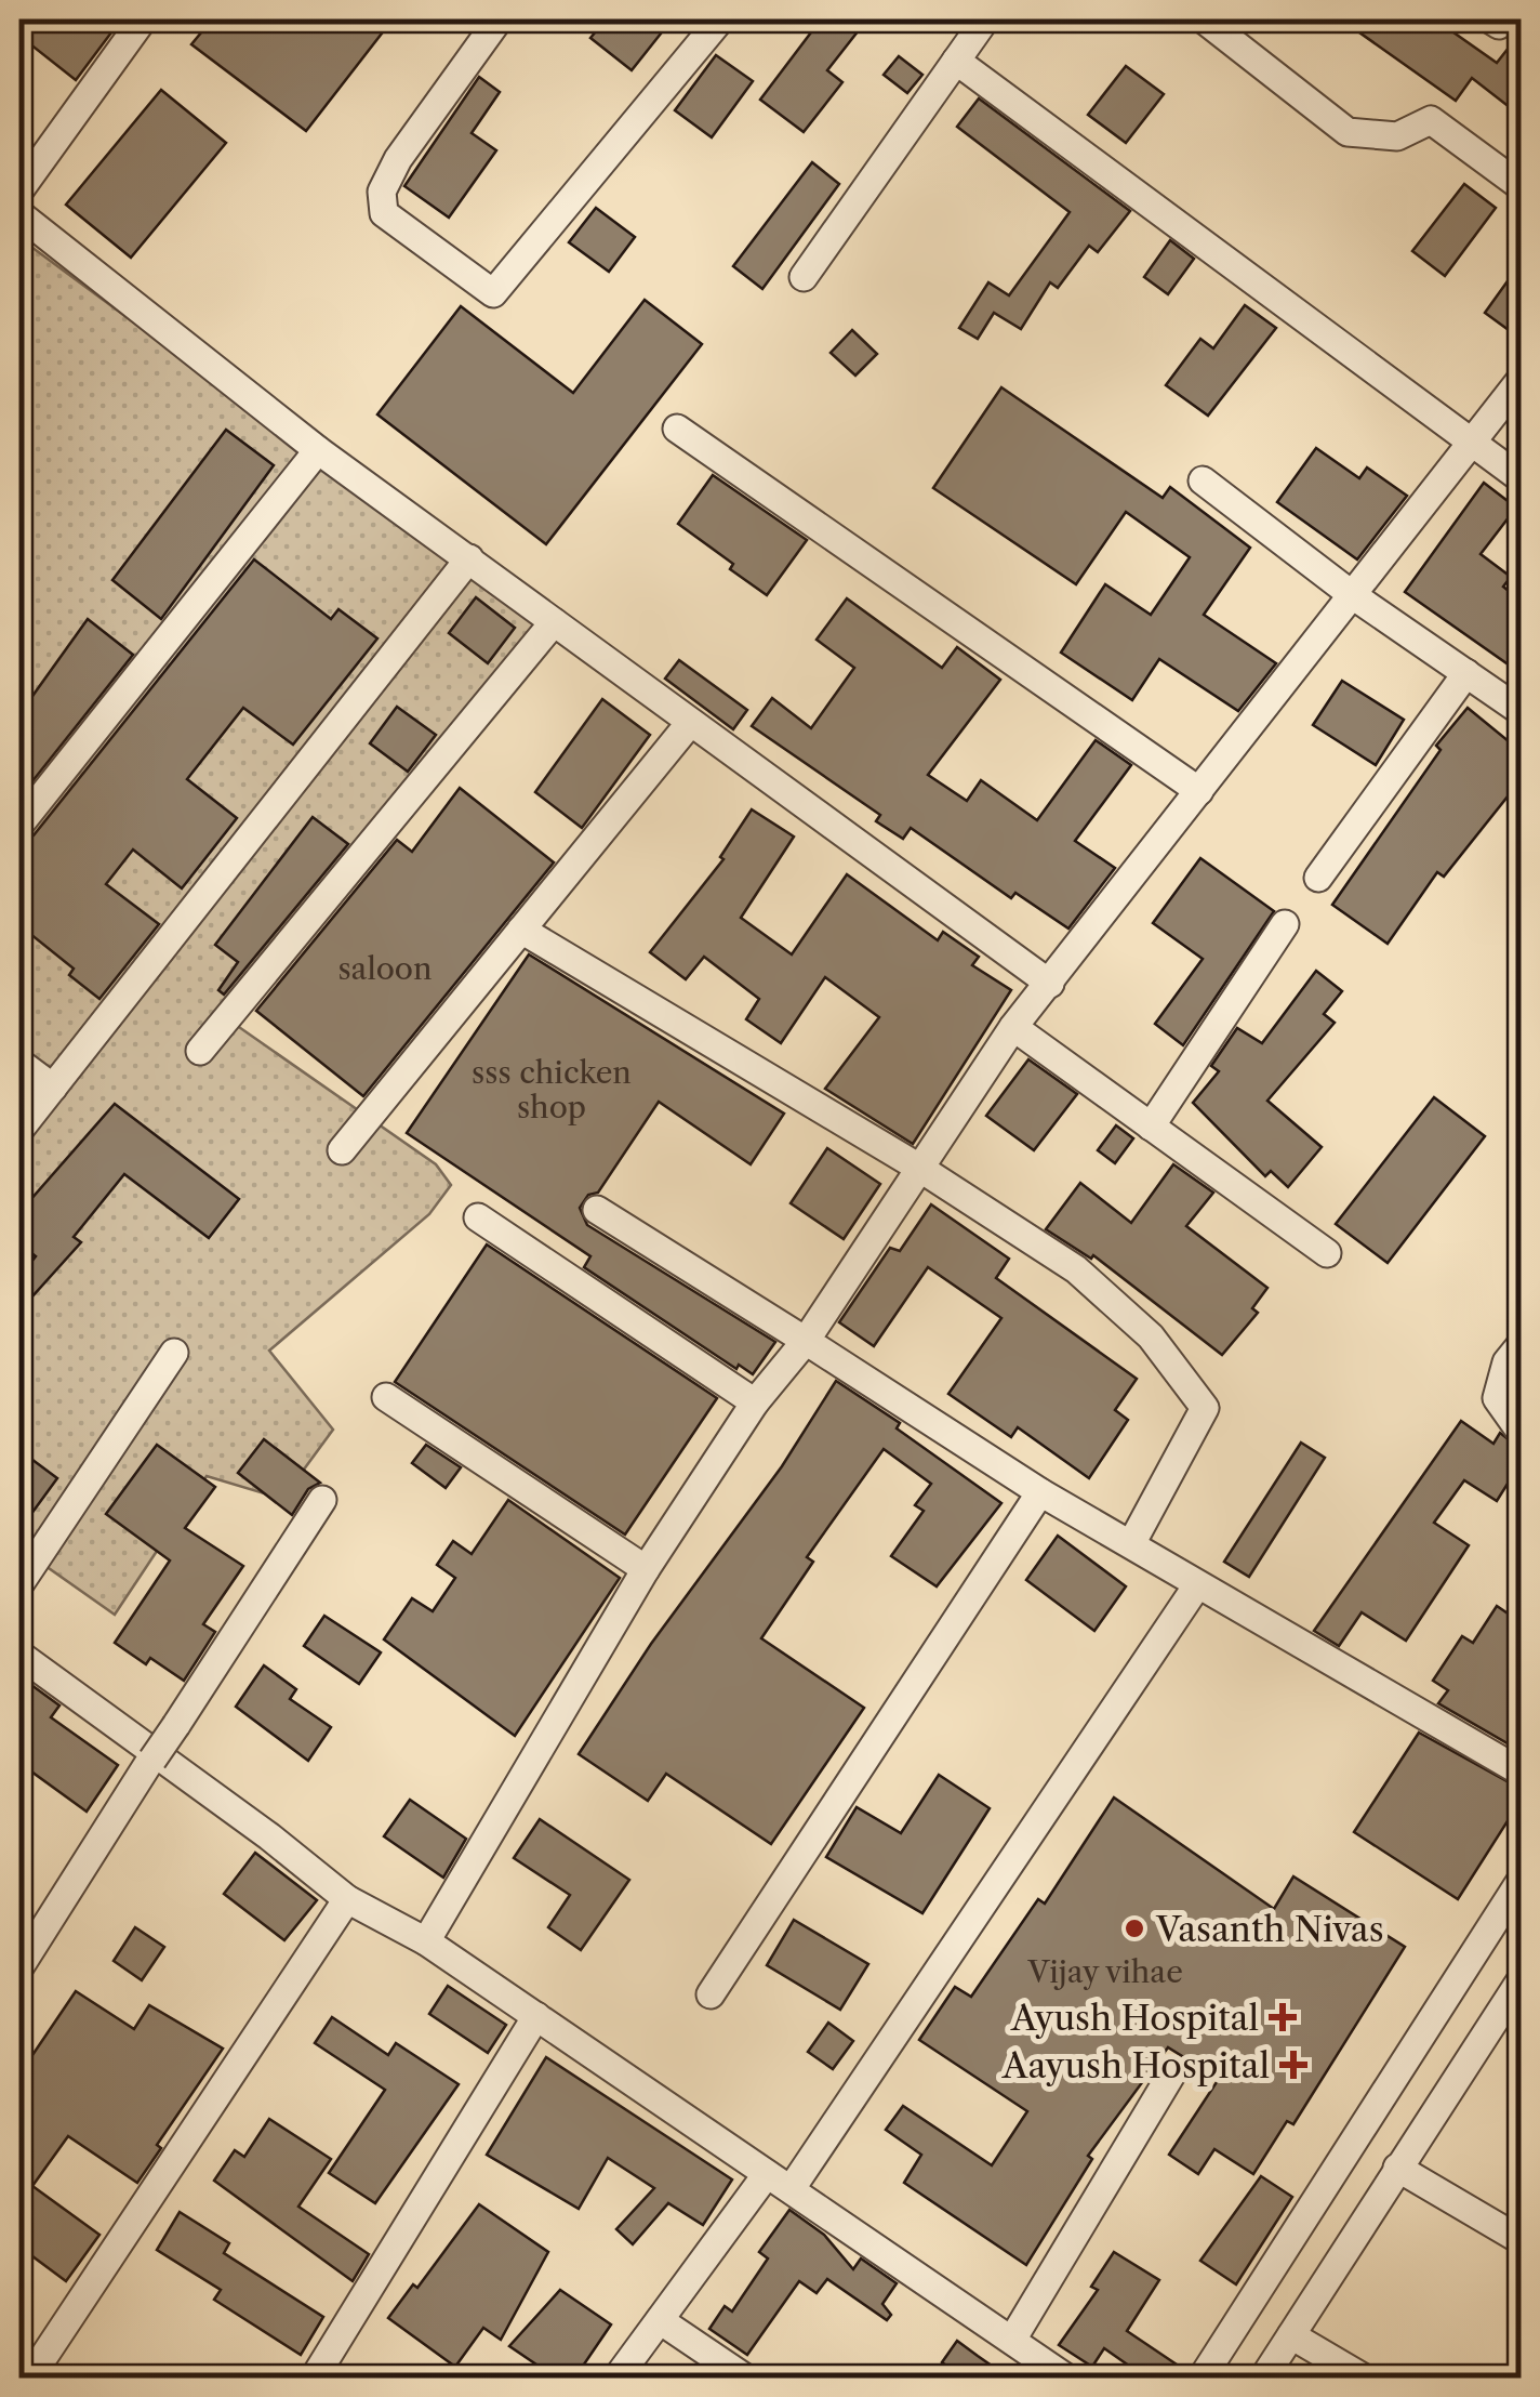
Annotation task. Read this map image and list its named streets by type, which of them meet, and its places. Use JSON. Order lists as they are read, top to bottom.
{
  "places": {
    "other": ["Vasanth Nivas"],
    "health": ["Ayush Hospital", "Aayush Hospital"]
  },
  "house_numbers": ["saloon", "sss chicken shop", "Vijay vihae"]
}
